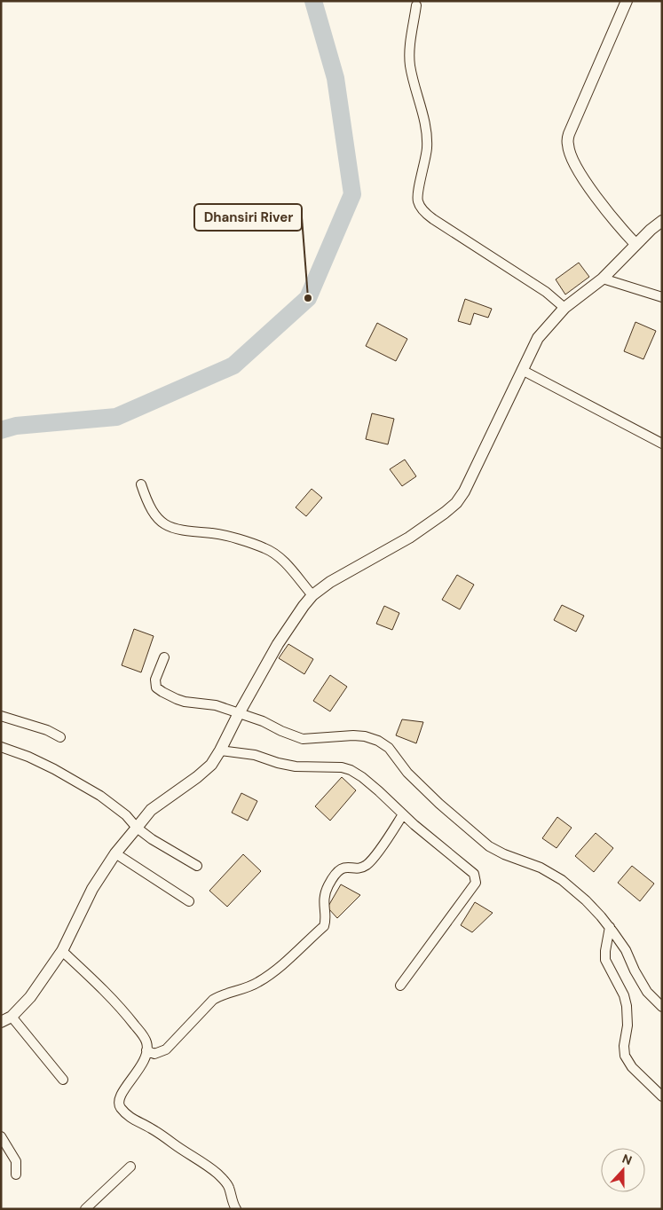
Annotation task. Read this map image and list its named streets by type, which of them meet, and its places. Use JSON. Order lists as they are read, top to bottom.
{
  "places": ["Dhansiri River"],
  "north": "top"
}
